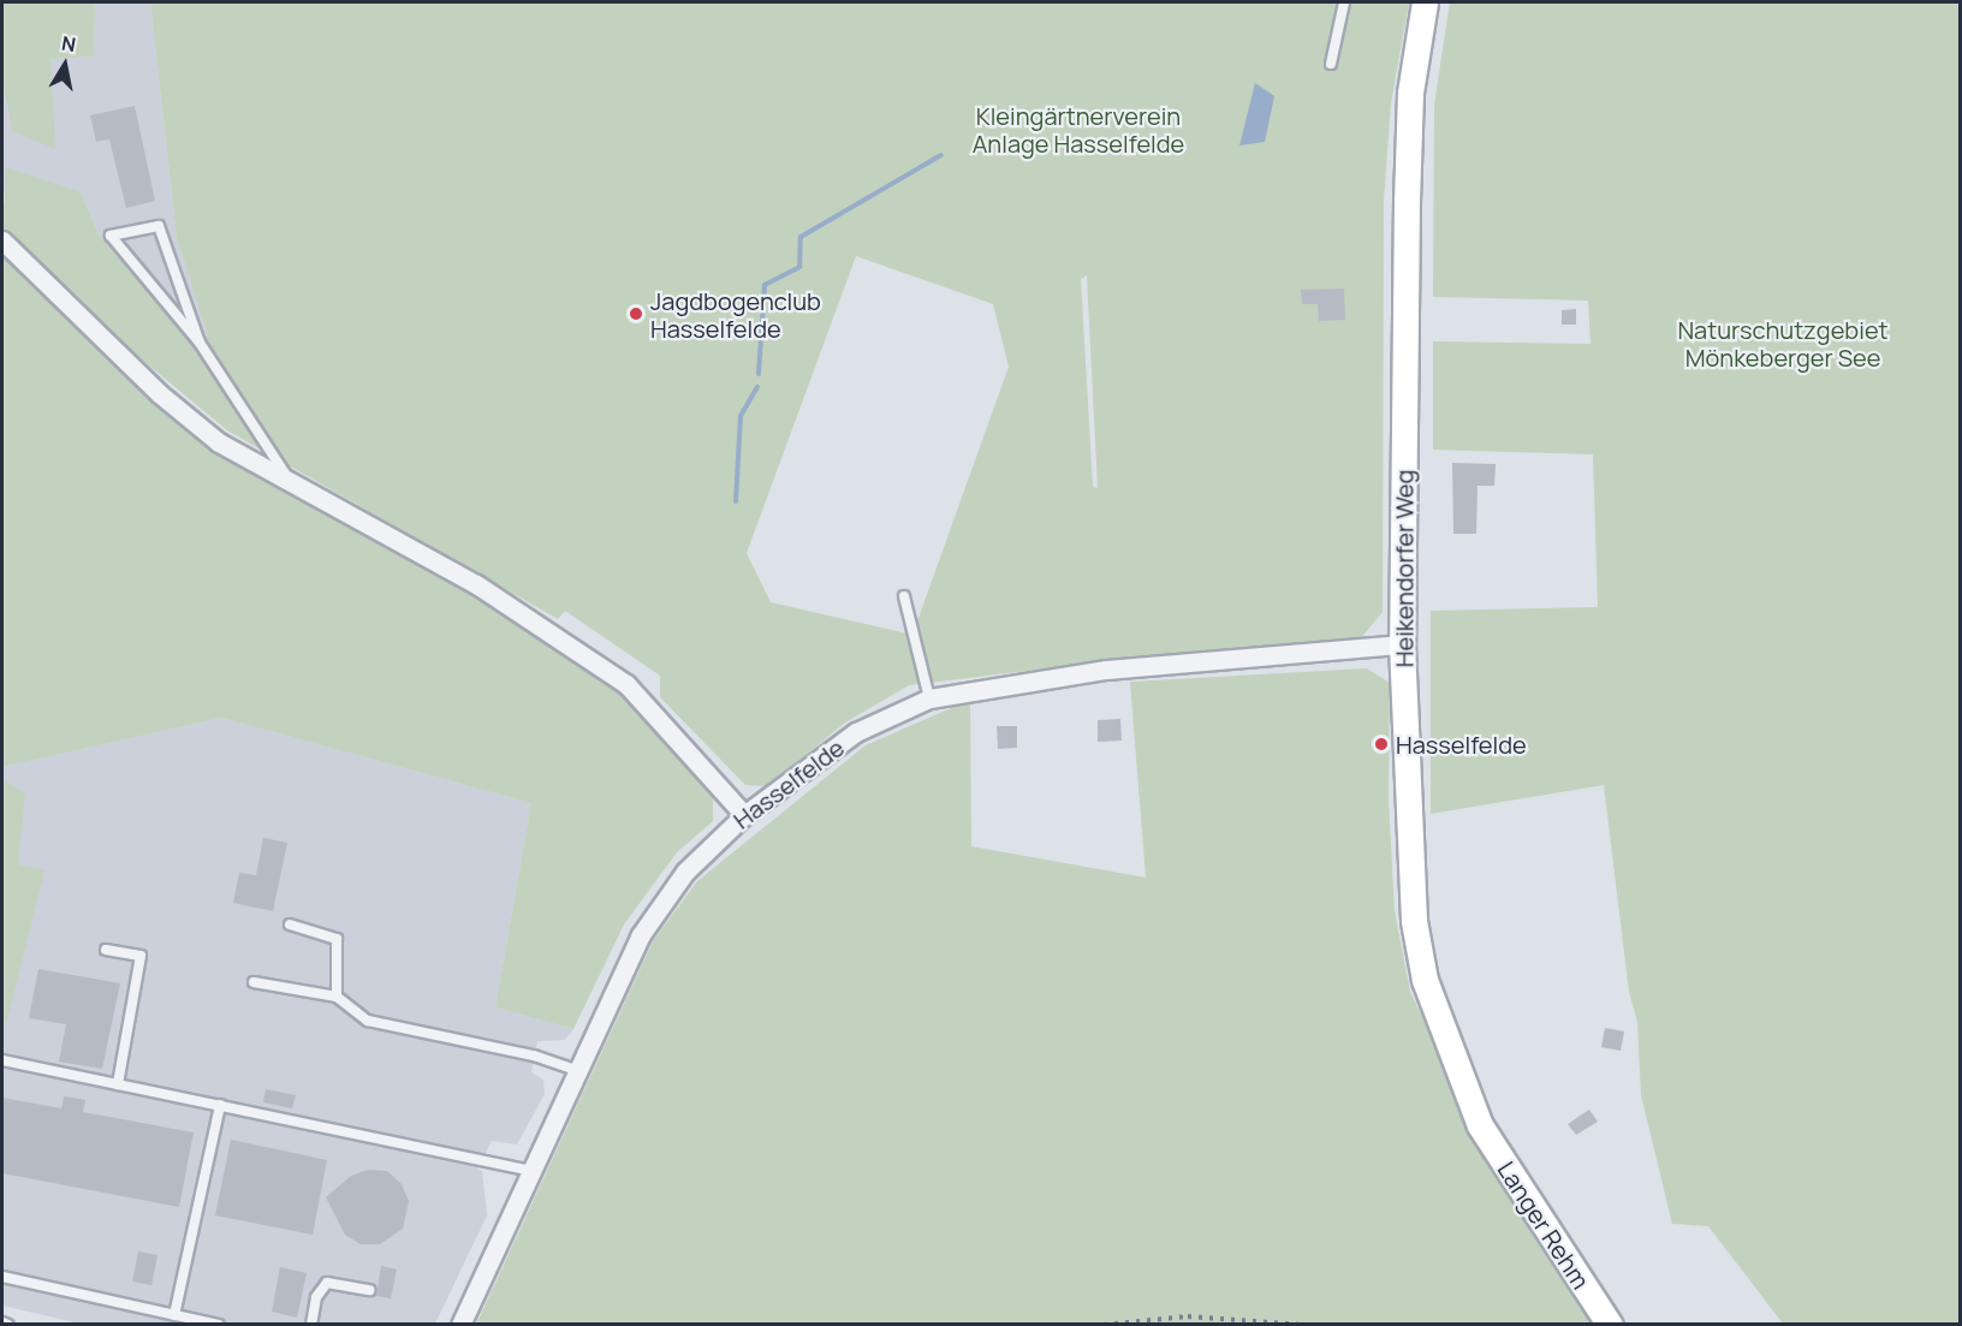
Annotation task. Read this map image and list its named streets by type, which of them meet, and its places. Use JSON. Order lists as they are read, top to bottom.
{
  "streets": {
    "street": ["Heikendorfer Weg", "Hasselfelde", "Langer Rehm"]
  },
  "crossings": [
    ["Heikendorfer Weg", "Hasselfelde"],
    ["Heikendorfer Weg", "Langer Rehm"]
  ],
  "parks": ["Kleingärtnerverein Anlage Hasselfelde", "Naturschutzgebiet Mönkeberger See"],
  "places": ["Jagdbogenclub Hasselfelde", "Hasselfelde"],
  "north": "top"
}
